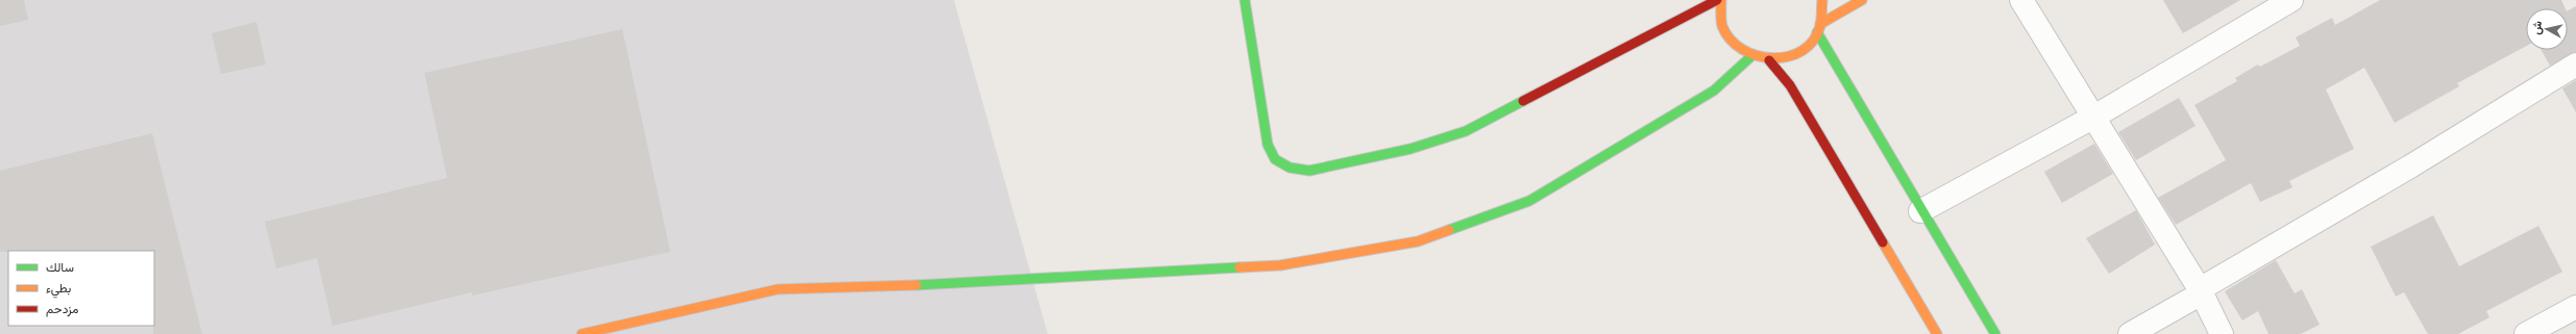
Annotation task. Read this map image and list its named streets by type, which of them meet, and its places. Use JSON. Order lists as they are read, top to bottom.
{
  "legend": ["سالك", "بطيء", "مزدحم"],
  "north": "left"
}
